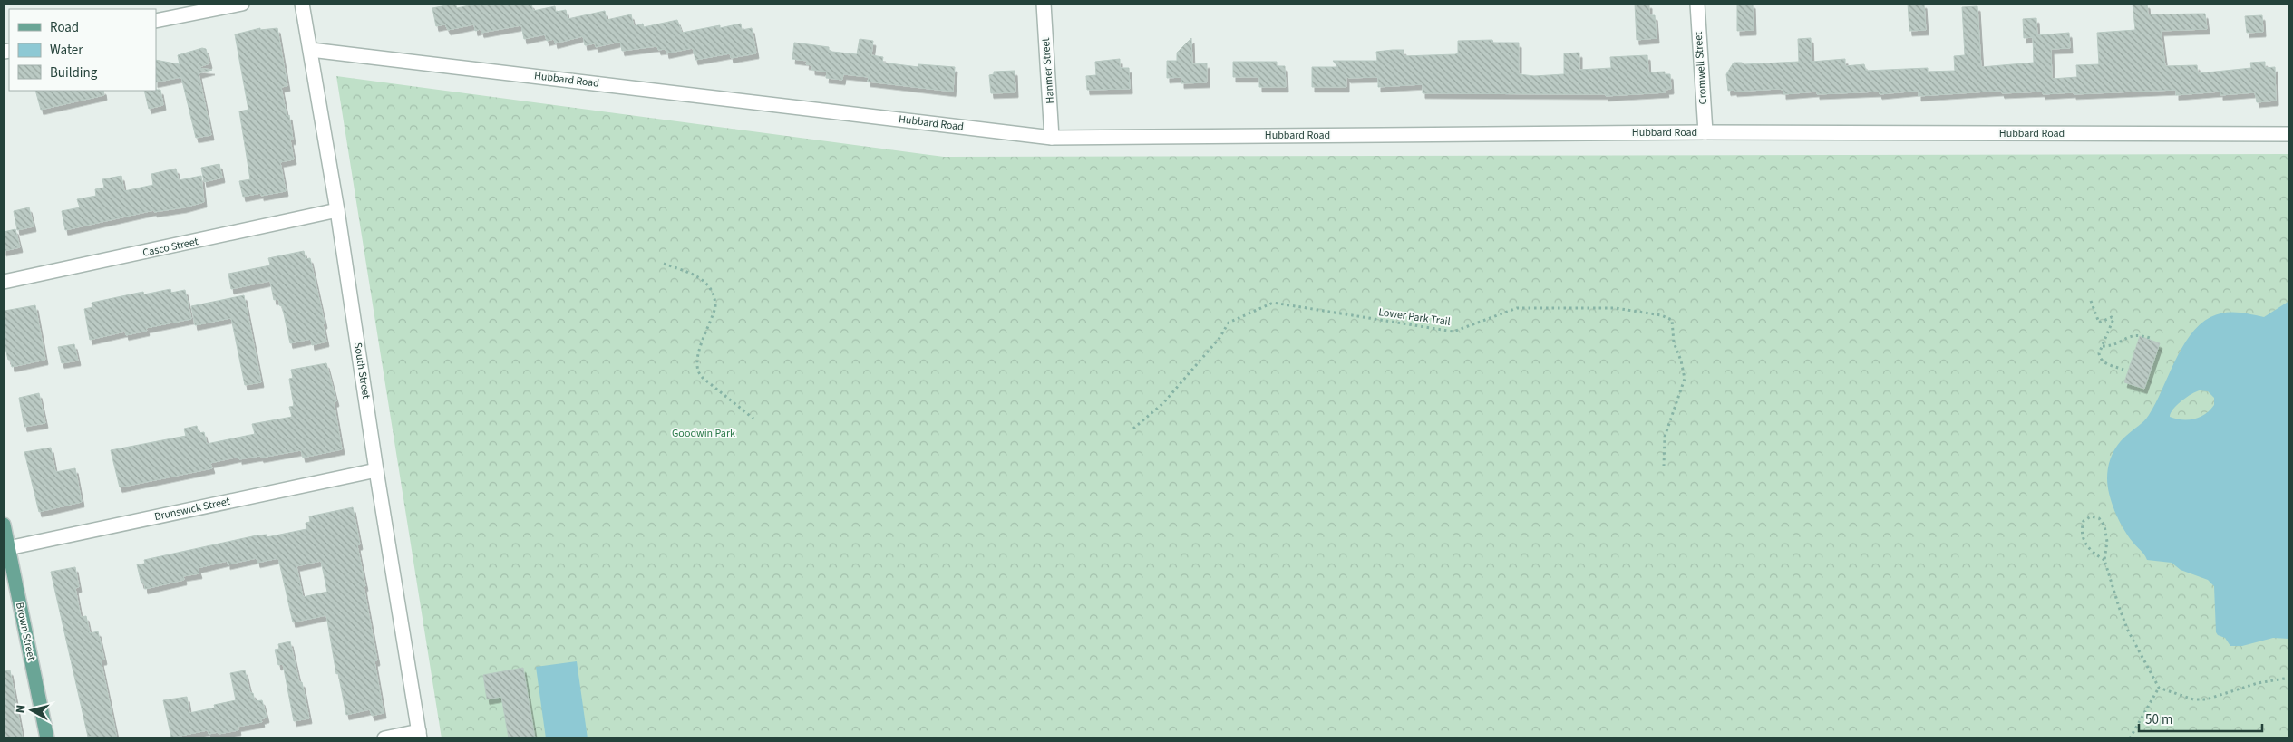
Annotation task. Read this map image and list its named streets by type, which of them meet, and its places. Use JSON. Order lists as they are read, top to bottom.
{
  "streets": {
    "main road": ["Brown Street"],
    "street": [
      "Cromwell Street",
      "Hanmer Street",
      "Hubbard Road",
      "Casco Street",
      "South Street",
      "Brunswick Street"
    ],
    "path": ["Lower Park Trail"]
  },
  "crossings": [
    ["Cromwell Street", "Hubbard Road"],
    ["Hanmer Street", "Hubbard Road"],
    ["Hubbard Road", "South Street"],
    ["Casco Street", "South Street"],
    ["South Street", "Brunswick Street"],
    ["Brunswick Street", "Brown Street"]
  ],
  "parks": ["Goodwin Park"],
  "legend": ["Road", "Water", "Building"],
  "scale_bar": "50 m",
  "north": "left"
}
